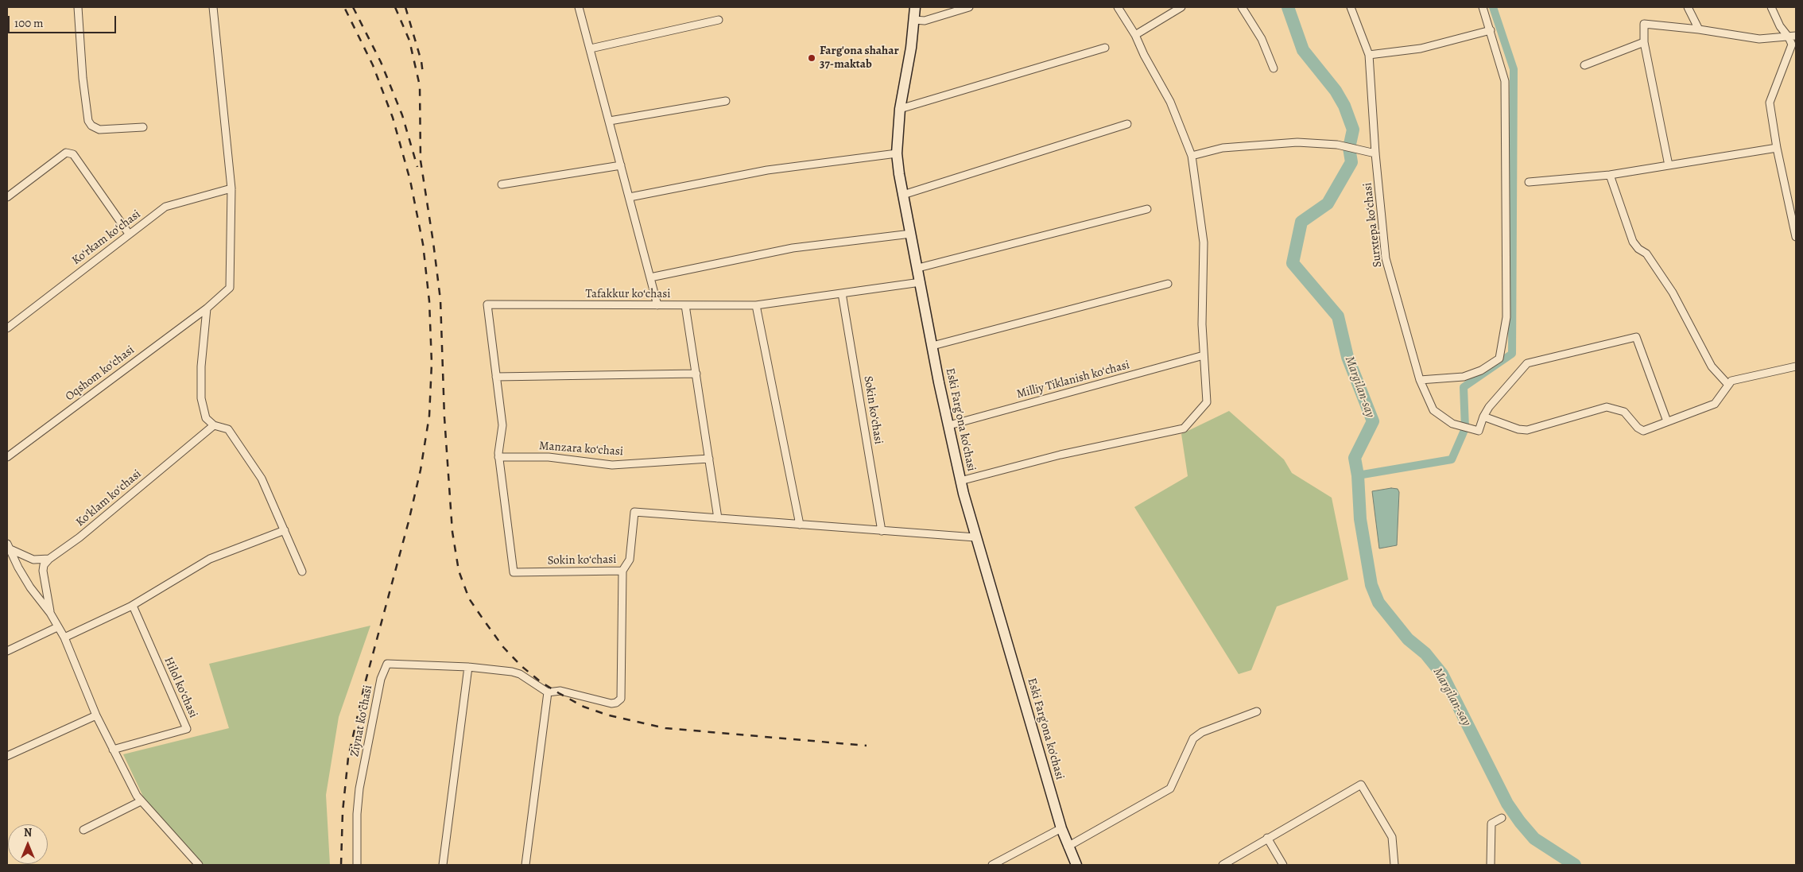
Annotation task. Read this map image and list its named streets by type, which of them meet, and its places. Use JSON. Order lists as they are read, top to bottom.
{
  "streets": {
    "main road": ["Eski Farg'ona ko'chasi"],
    "street": [
      "Surxtepa koʻchasi",
      "Koʻrkam koʻchasi",
      "Tafakkur koʻchasi",
      "Oqshom koʻchasi",
      "Milliy Tiklanish koʻchasi",
      "Sokin koʻchasi",
      "Manzara koʻchasi",
      "Koʻklam koʻchasi",
      "Hilol koʻchasi",
      "Ziynat koʻchasi"
    ]
  },
  "crossings": [
    ["Koʻrkam koʻchasi", "Oqshom koʻchasi"],
    ["Tafakkur koʻchasi", "Sokin koʻchasi"],
    ["Tafakkur koʻchasi", "Eski Farg'ona ko'chasi"],
    ["Tafakkur koʻchasi", "Manzara koʻchasi"],
    ["Milliy Tiklanish koʻchasi", "Eski Farg'ona ko'chasi"],
    ["Sokin koʻchasi", "Eski Farg'ona ko'chasi"],
    ["Sokin koʻchasi", "Manzara koʻchasi"]
  ],
  "water": ["Margilan-say"],
  "places": ["Farg'ona shahar 37-maktab"],
  "scale_bar": "100 m",
  "north": "top"
}
